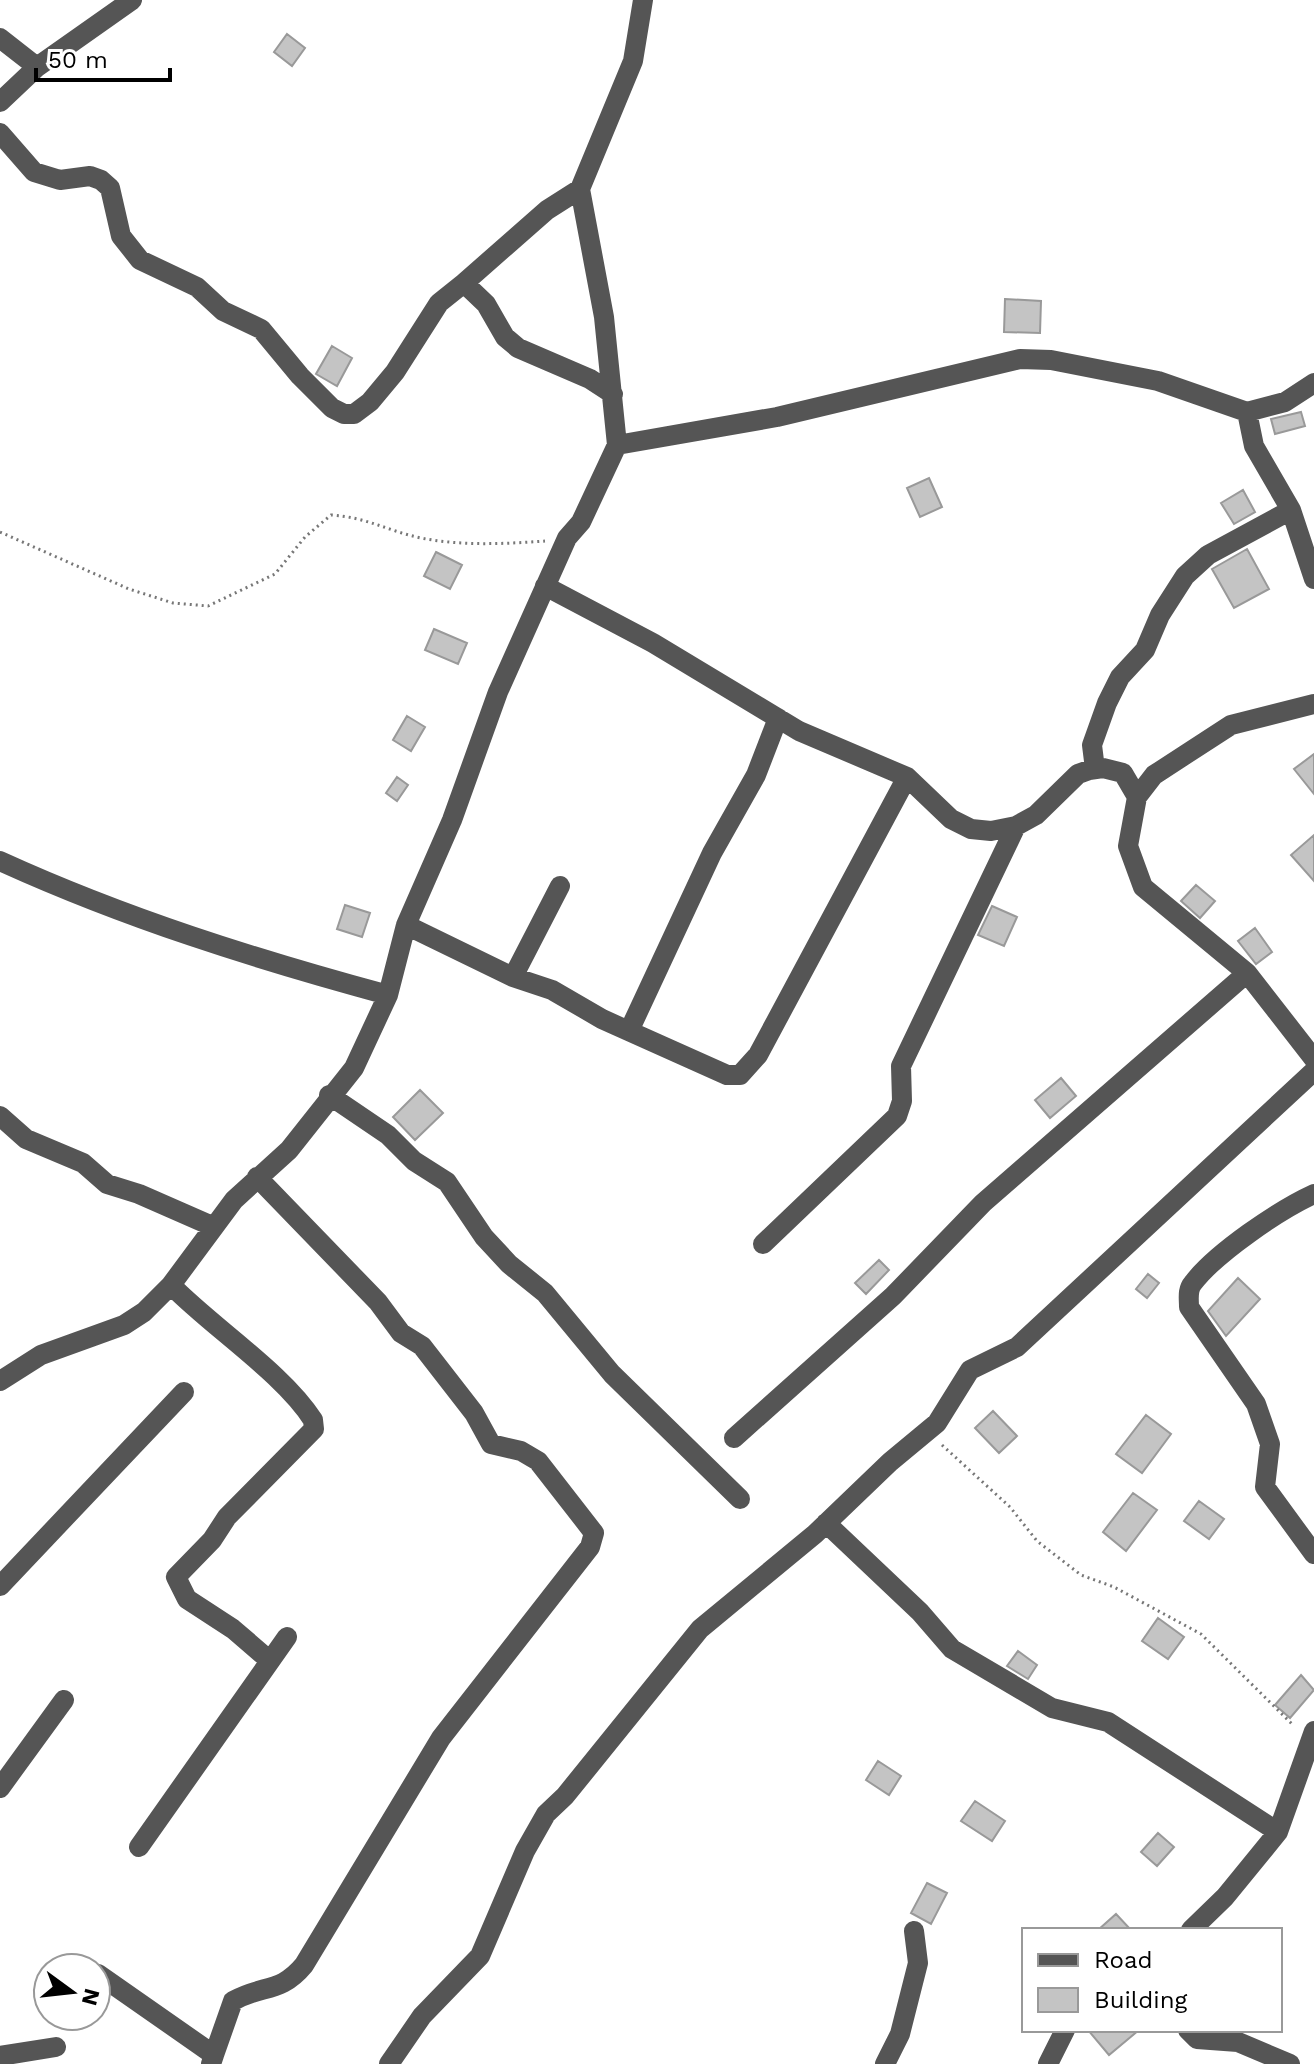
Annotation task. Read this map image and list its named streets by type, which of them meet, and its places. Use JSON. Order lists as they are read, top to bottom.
{
  "legend": ["Road", "Building"],
  "scale_bar": "50 m",
  "north": "right"
}
